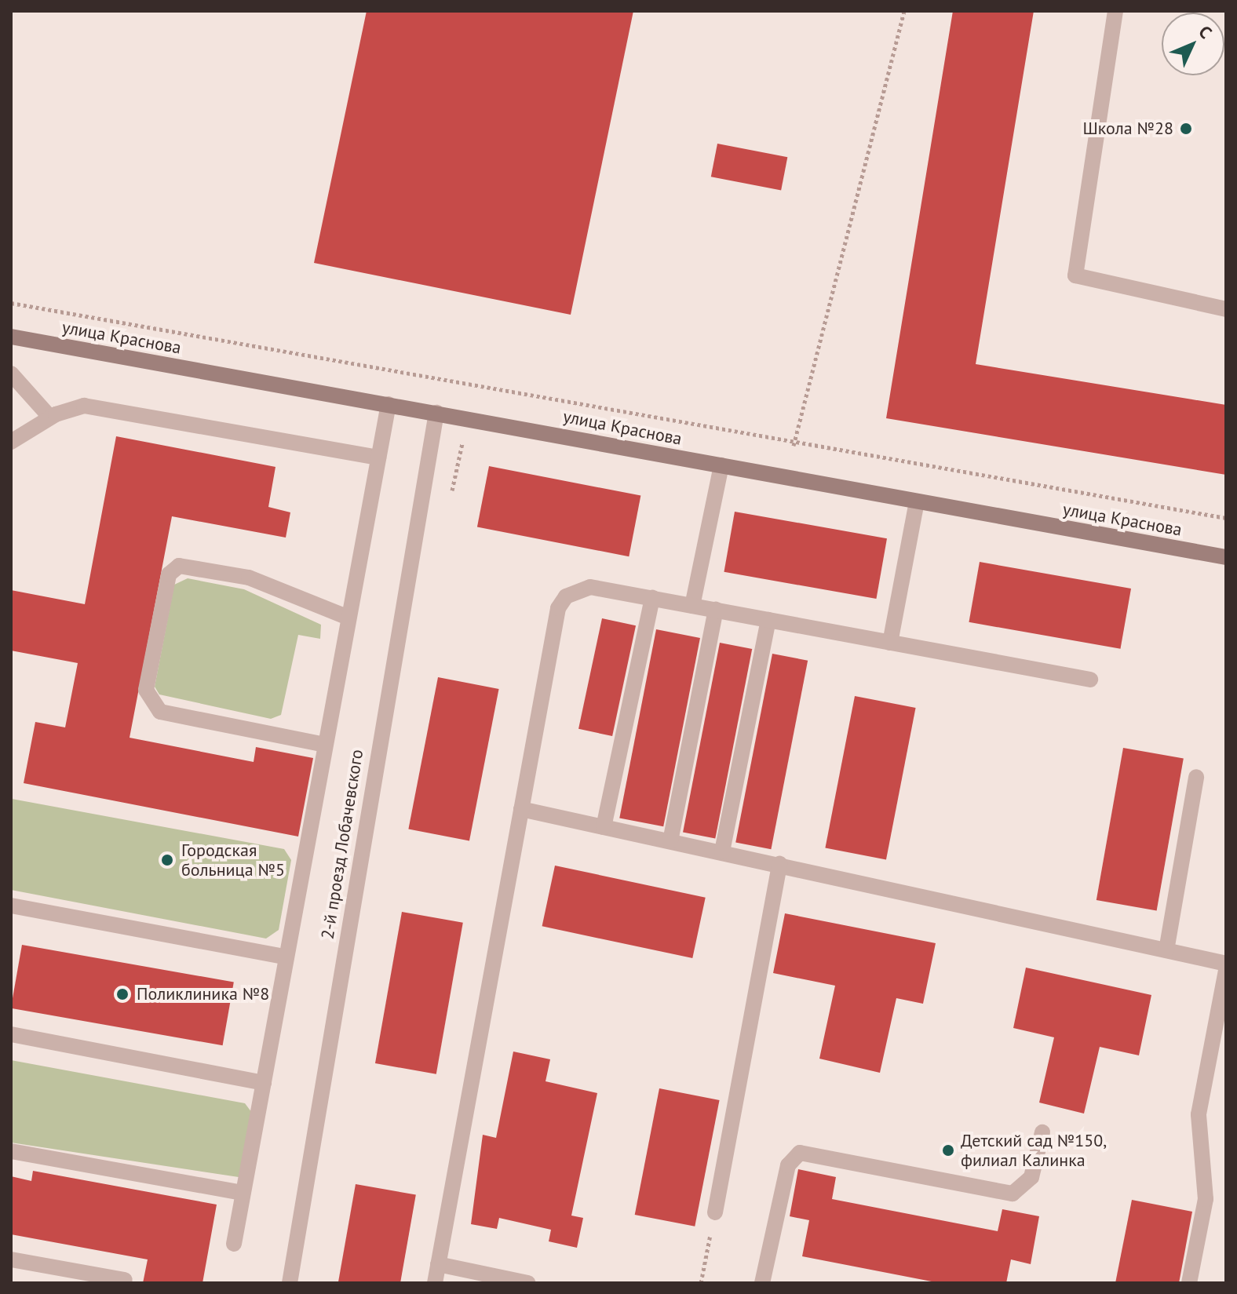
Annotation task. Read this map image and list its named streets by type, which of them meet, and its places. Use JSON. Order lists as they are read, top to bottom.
{
  "streets": {
    "street": ["улица Краснова", "2-й проезд Лобачевского"]
  },
  "crossings": [
    ["улица Краснова", "2-й проезд Лобачевского"]
  ],
  "places": [
    "Школа №28",
    "Городская больница №5",
    "Поликлиника №8",
    "Детский сад №150, филиал Калинка"
  ],
  "north": "top right"
}
